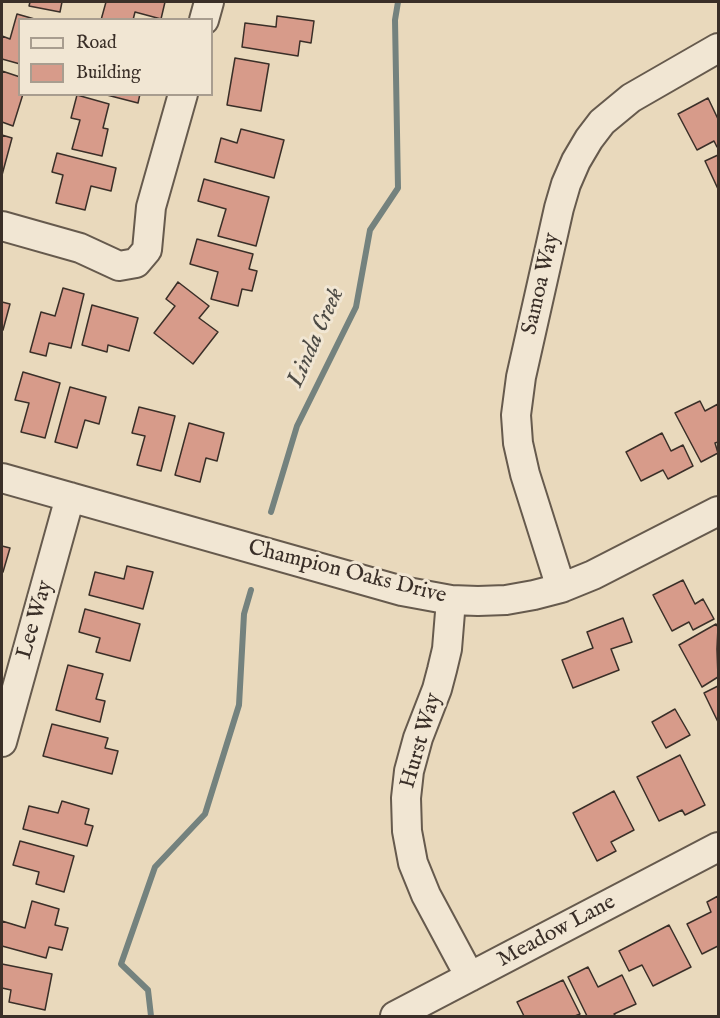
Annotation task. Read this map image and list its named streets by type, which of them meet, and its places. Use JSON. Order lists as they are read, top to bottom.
{
  "streets": {
    "street": [
      "Samoa Way",
      "Champion Oaks Drive",
      "Lee Way",
      "Hurst Way",
      "Meadow Lane"
    ]
  },
  "crossings": [
    ["Samoa Way", "Champion Oaks Drive"],
    ["Champion Oaks Drive", "Lee Way"],
    ["Champion Oaks Drive", "Hurst Way"],
    ["Hurst Way", "Meadow Lane"]
  ],
  "water": ["Linda Creek"],
  "legend": ["Road", "Building"]
}
